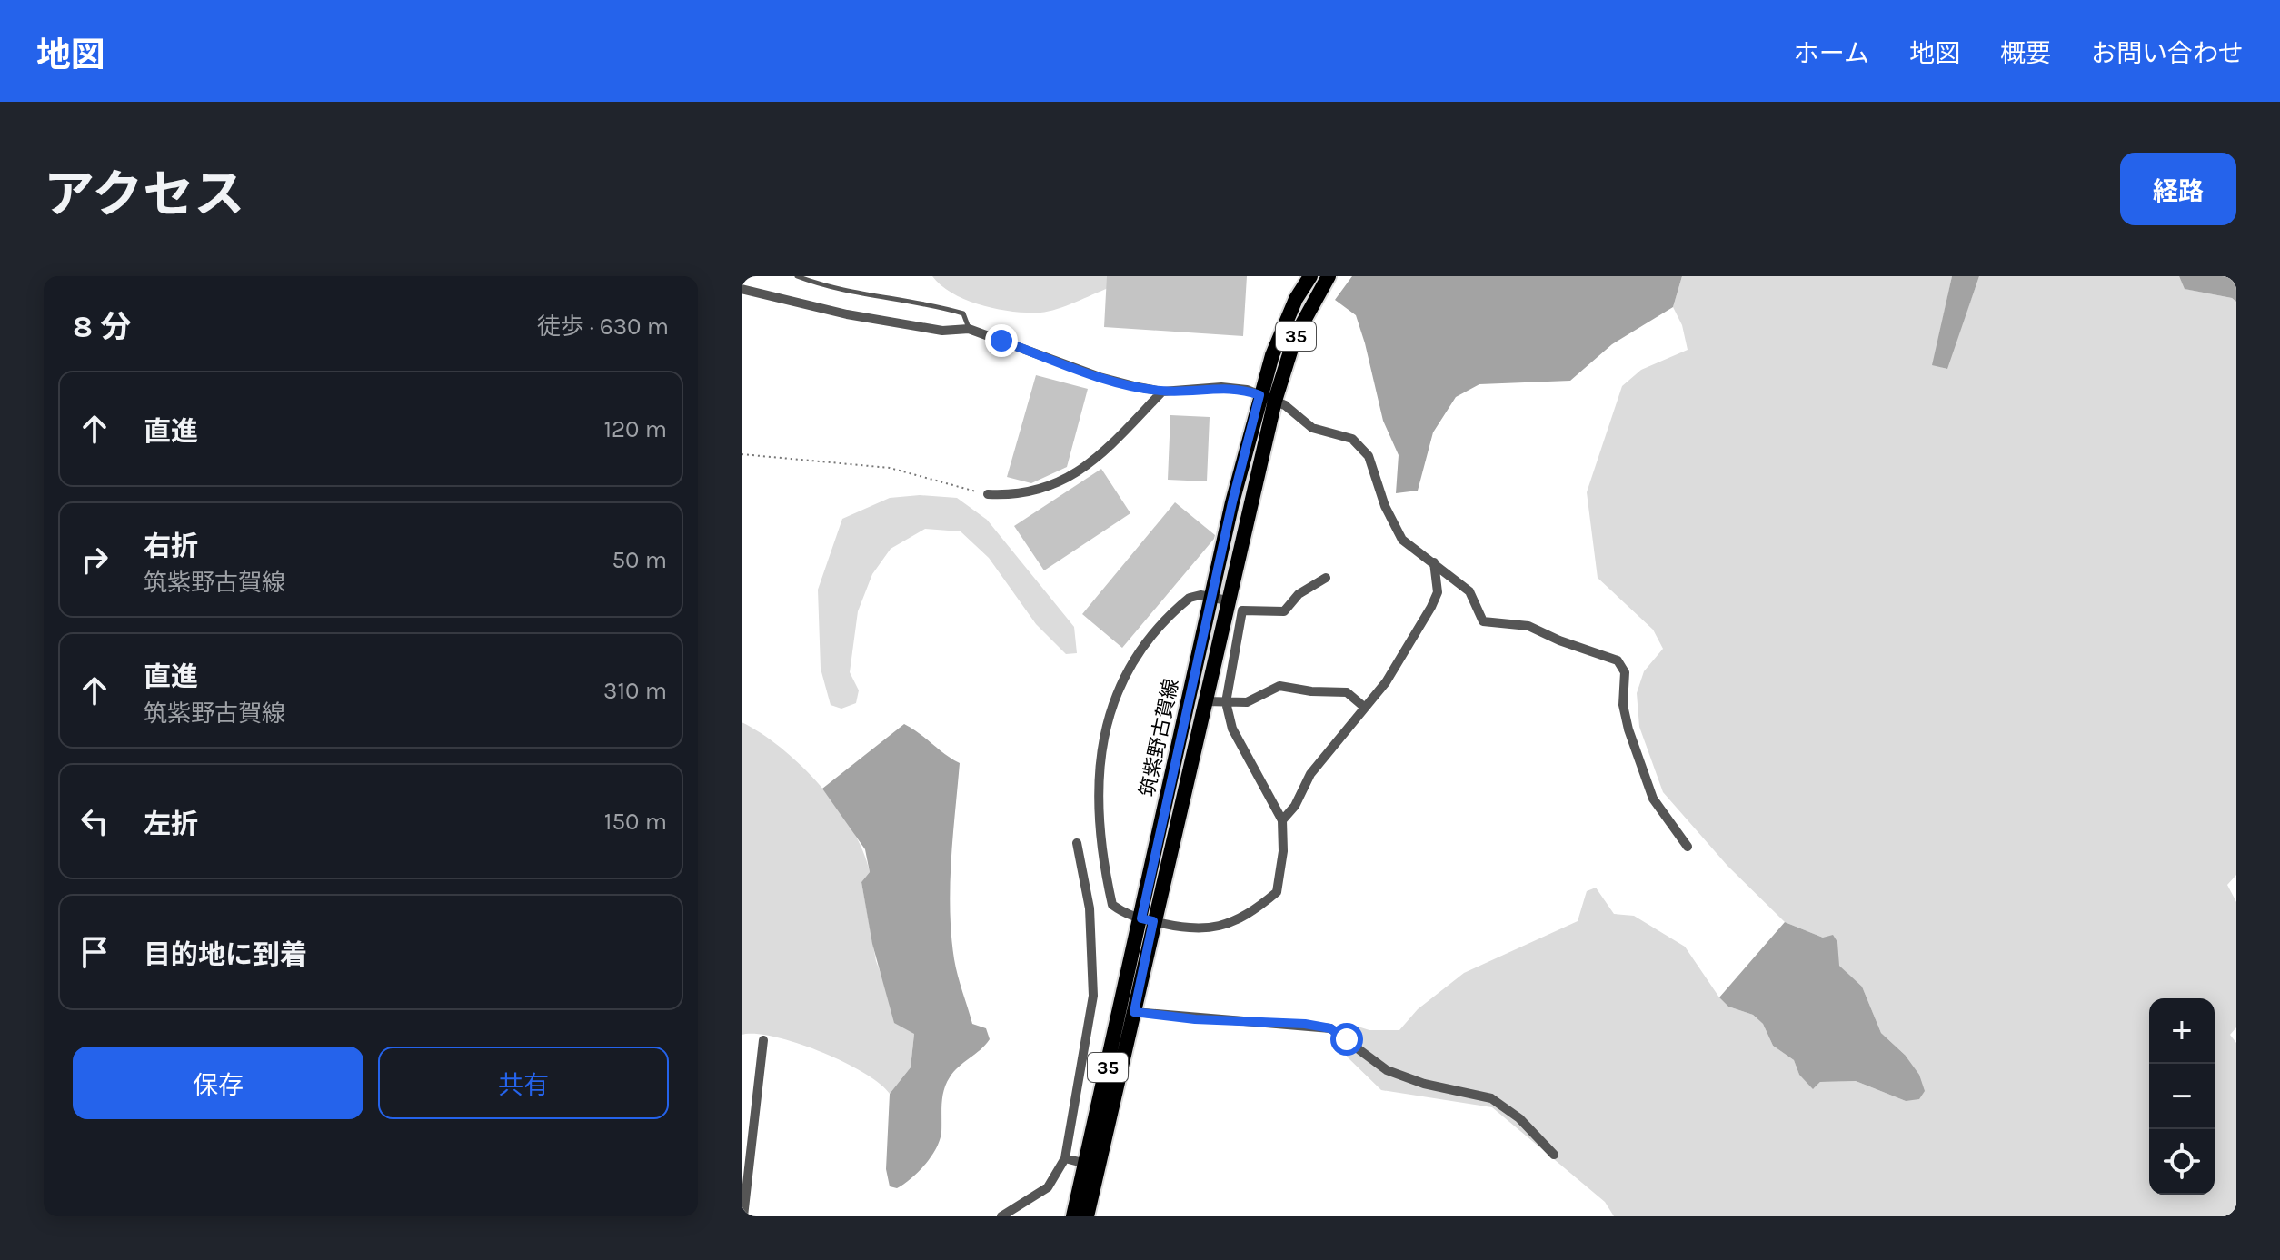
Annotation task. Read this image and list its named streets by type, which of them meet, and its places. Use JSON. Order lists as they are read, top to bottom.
{
  "streets": {
    "main road": ["35", "筑紫野古賀線"]
  },
  "page": {
    "header": "地図",
    "nav": [
      "ホーム",
      "地図",
      "概要",
      "お問い合わせ"
    ],
    "title": "アクセス",
    "buttons": [
      "経路",
      ["保存", "共有"]
    ],
    "heading": ["8 分", "徒歩 · 630 m"],
    "list": [
      ["直進", "120 m"],
      ["右折", "筑紫野古賀線", "50 m"],
      ["直進", "筑紫野古賀線", "310 m"],
      ["左折", "150 m"],
      "目的地に到着"
    ],
    "map_buttons": ["+", "−"]
  }
}
